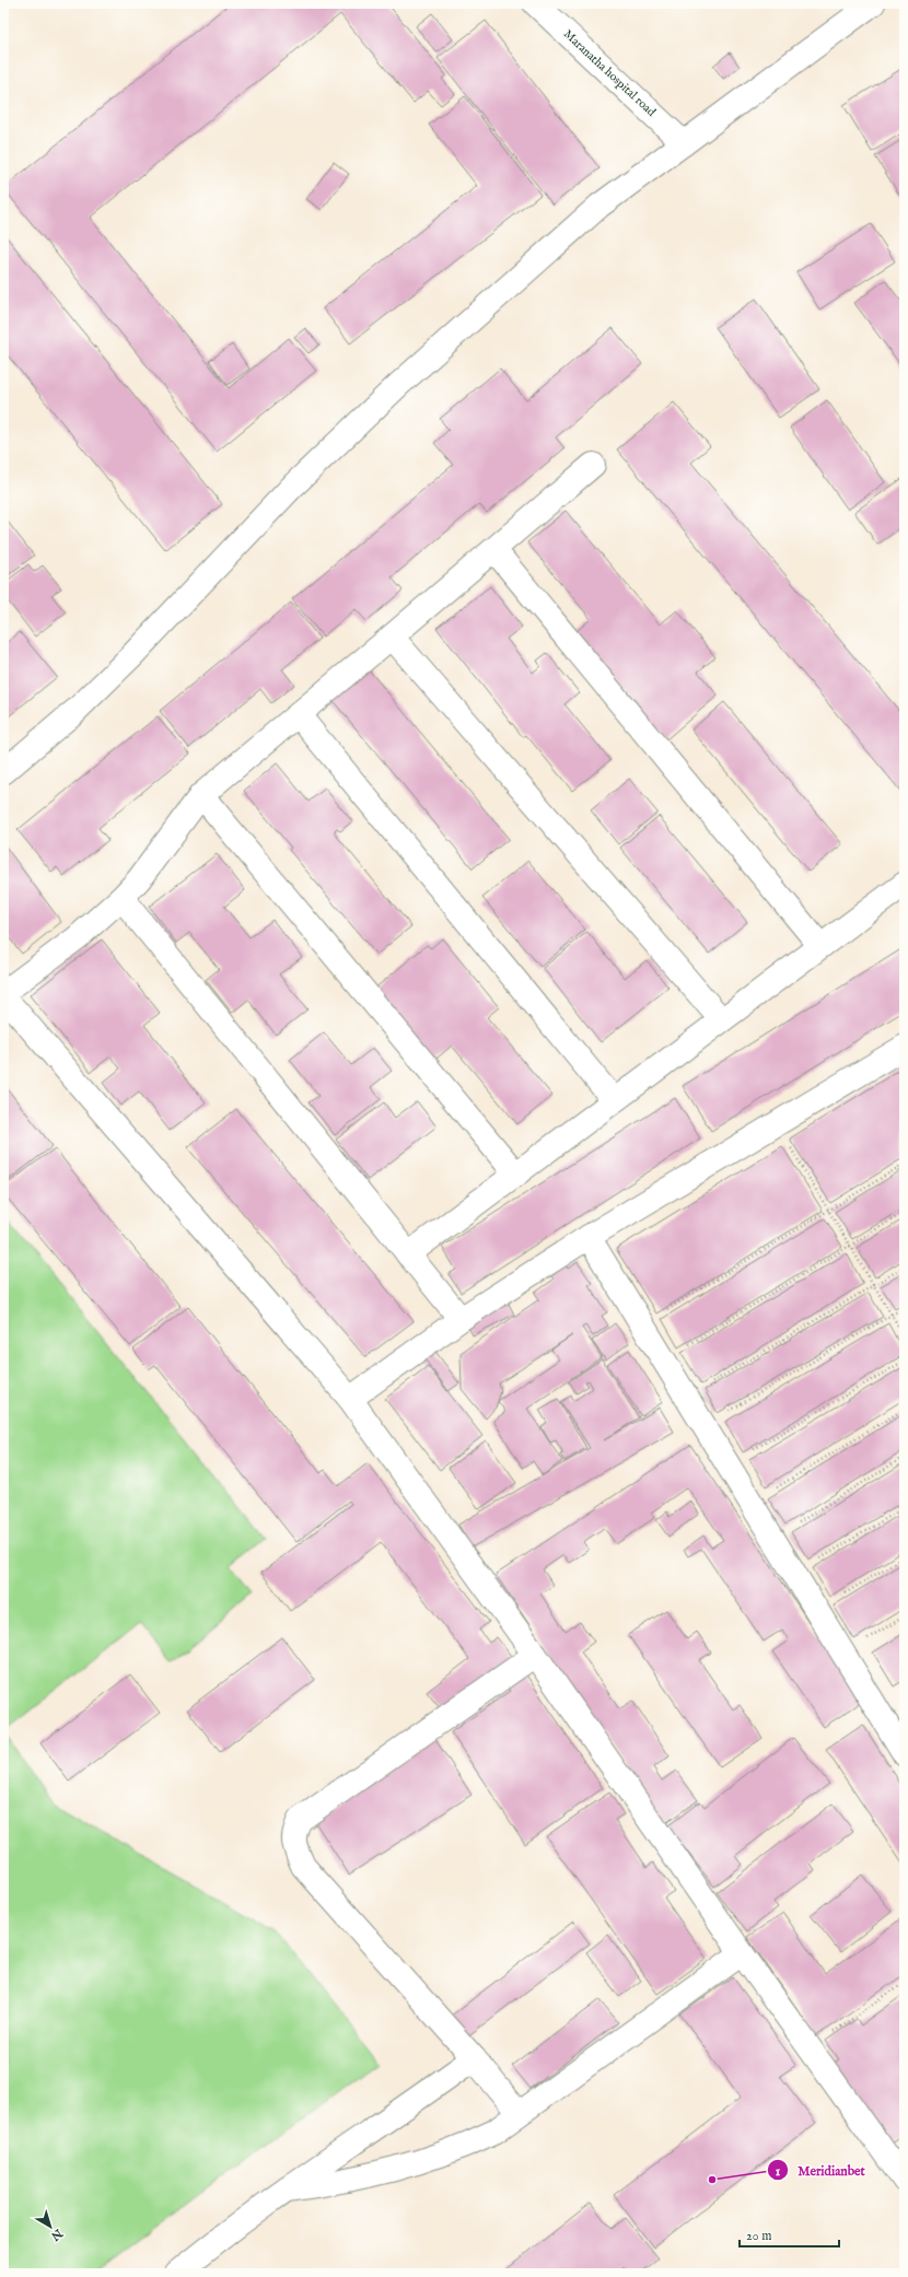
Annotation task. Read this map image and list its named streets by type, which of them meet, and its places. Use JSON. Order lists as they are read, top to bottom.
{
  "streets": {
    "street": ["Maranatha hospital road"]
  },
  "places": ["Meridianbet"],
  "scale_bar": "20 m",
  "north": "bottom right"
}
